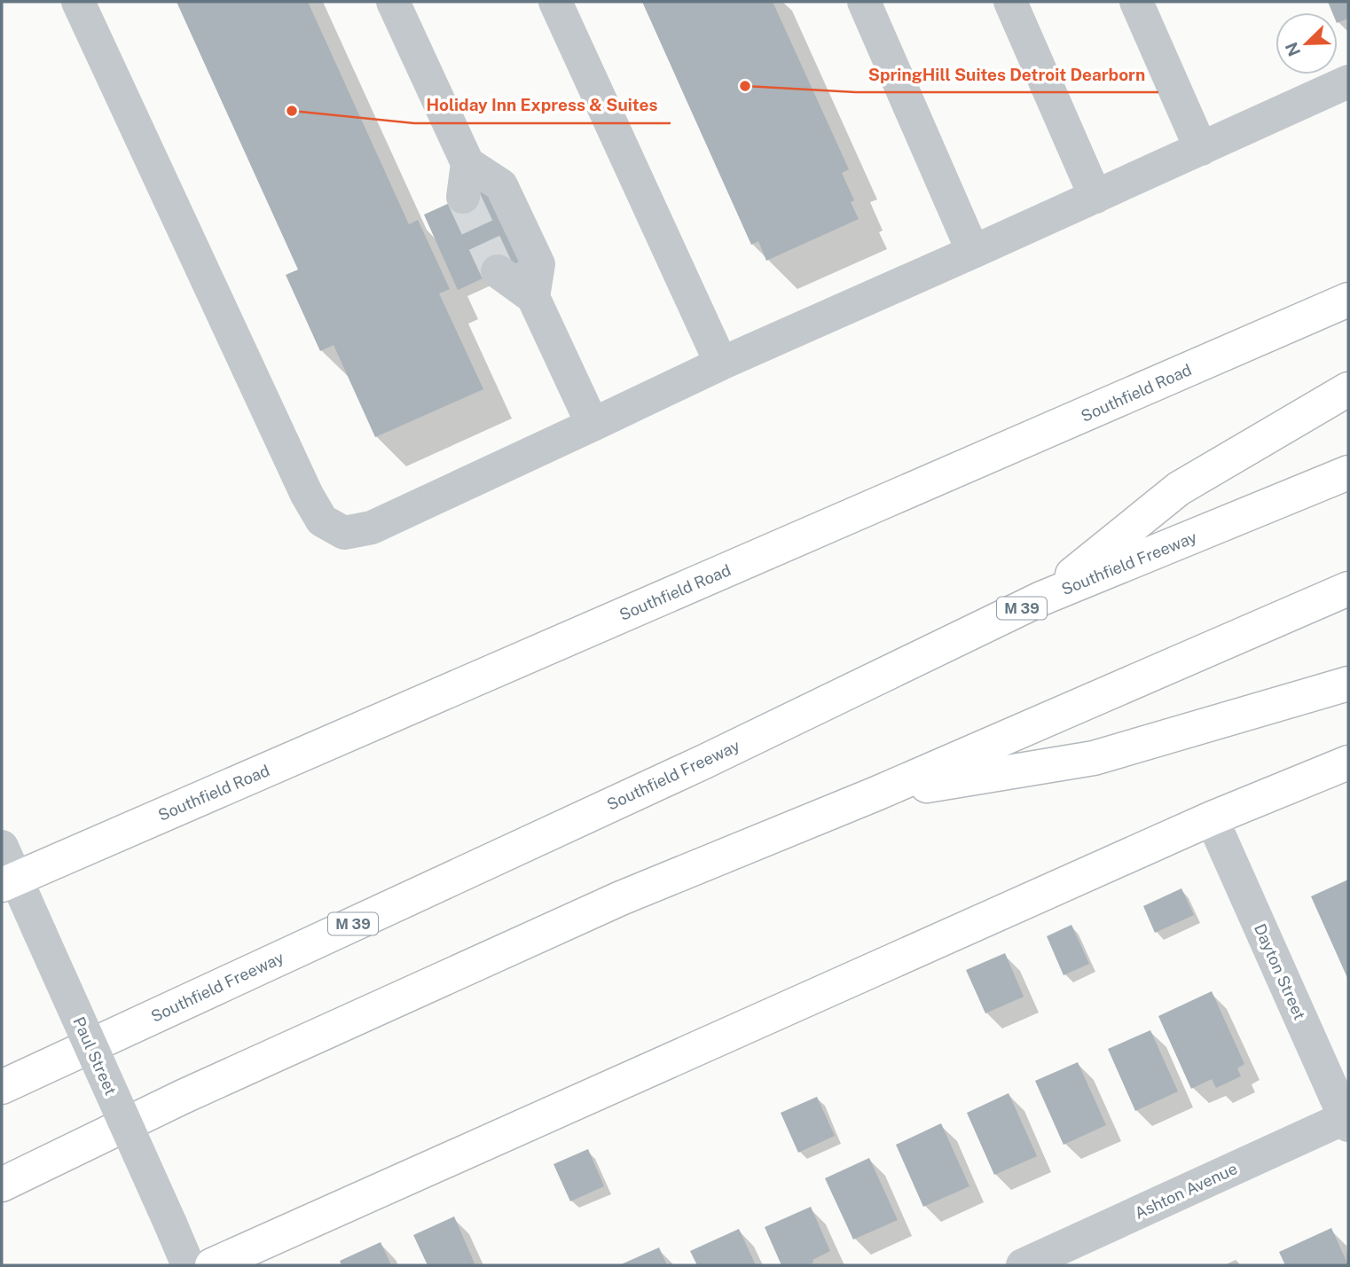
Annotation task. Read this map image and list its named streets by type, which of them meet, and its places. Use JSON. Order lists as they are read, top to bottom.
{
  "streets": {
    "main road": ["Southfield Road", "Southfield Freeway", "M 39"],
    "street": ["Dayton Street", "Paul Street", "Ashton Avenue"]
  },
  "crossings": [
    ["Southfield Road", "Paul Street"],
    ["Dayton Street", "Ashton Avenue"]
  ],
  "places": ["SpringHill Suites Detroit Dearborn", "Holiday Inn Express & Suites"],
  "north": "bottom left"
}
